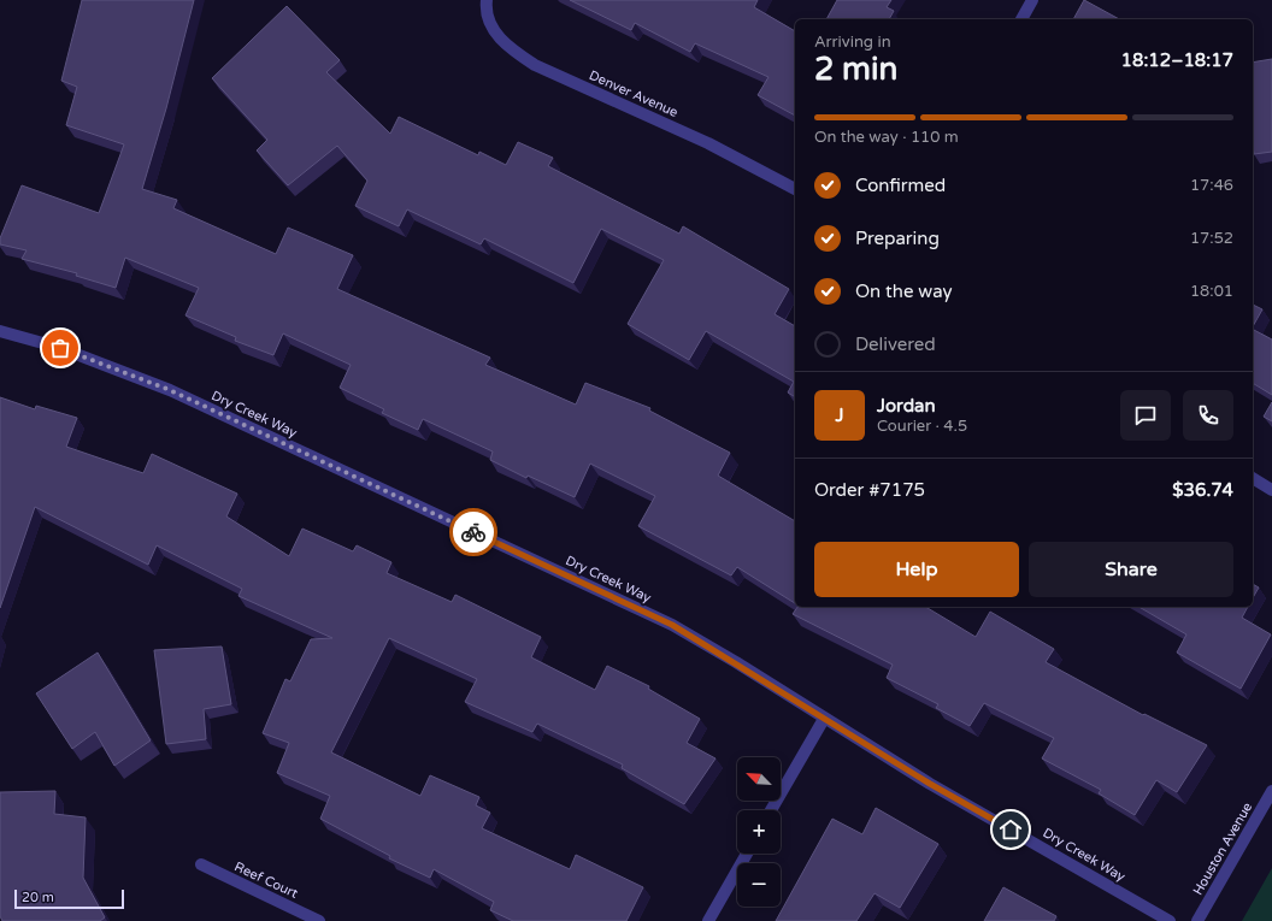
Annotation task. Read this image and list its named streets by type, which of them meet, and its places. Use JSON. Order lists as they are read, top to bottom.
{
  "streets": {
    "street": [
      "Denver Avenue",
      "Dry Creek Way",
      "Houston Avenue",
      "Reef Court"
    ]
  },
  "scale_bar": "20 m",
  "north": "top left",
  "page": {
    "heading": ["2 min", "Arriving in", "18:12–18:17"],
    "panel": [
      "Jordan",
      "Courier · 4.5",
      "Order #7175",
      "$36.74"
    ],
    "bar": "On the way · 110 m",
    "list": [
      ["Confirmed", "17:46"],
      ["Preparing", "17:52"],
      ["On the way", "18:01"],
      "Delivered"
    ],
    "round": "J",
    "buttons": ["Help", "Share"],
    "map_buttons": ["+", "−"],
    "scale": "20 m"
  }
}
